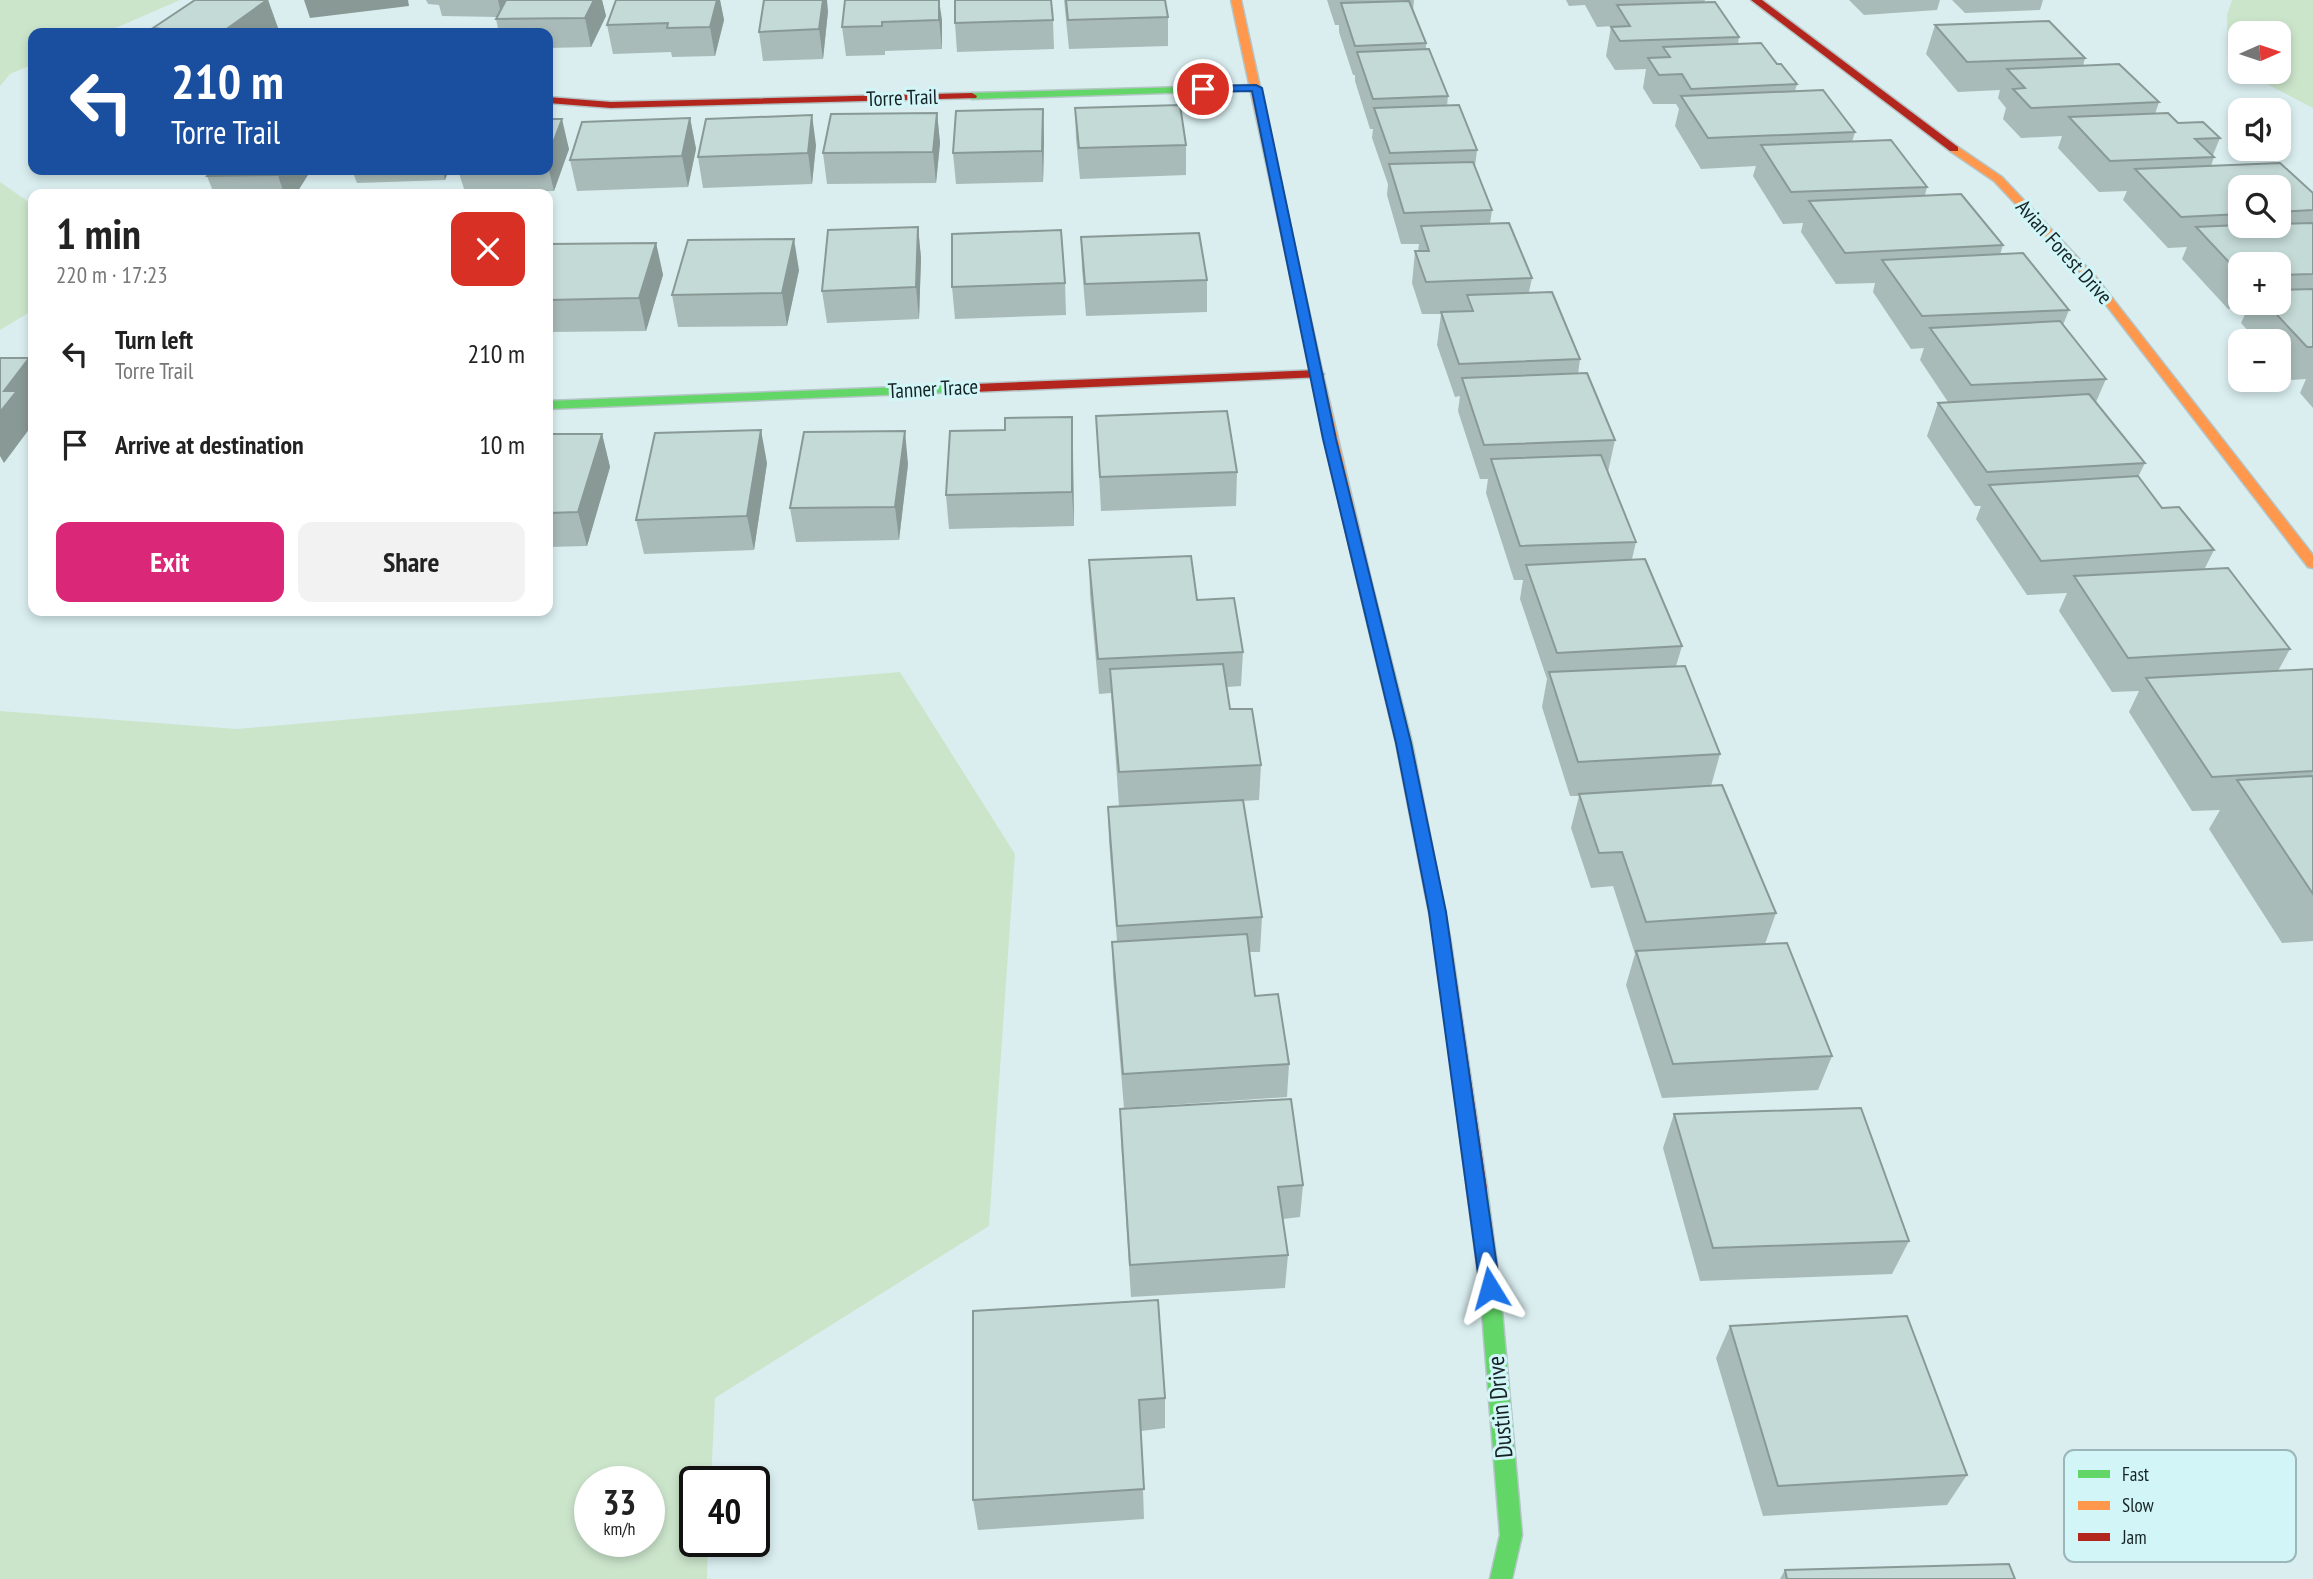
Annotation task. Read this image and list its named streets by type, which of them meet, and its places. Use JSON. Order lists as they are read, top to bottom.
{
  "streets": {
    "street": [
      "Torre Trail",
      "Avian Forest Drive",
      "Tanner Trace",
      "Dustin Drive"
    ]
  },
  "crossings": [
    ["Torre Trail", "Dustin Drive"],
    ["Tanner Trace", "Dustin Drive"]
  ],
  "legend": ["Fast", "Slow", "Jam"],
  "north": "right",
  "page": {
    "map_buttons": ["+", "−"],
    "turn": ["210 m", "Torre Trail"],
    "heading": ["1 min", "220 m · 17:23"],
    "list": [
      {
        "name": "Turn left",
        "note": "Torre Trail",
        "value": "210 m"
      },
      {
        "name": "Arrive at destination",
        "value": "10 m"
      }
    ],
    "buttons": ["Exit", "Share"],
    "speed": "33 km/h",
    "limit": "40"
  }
}
